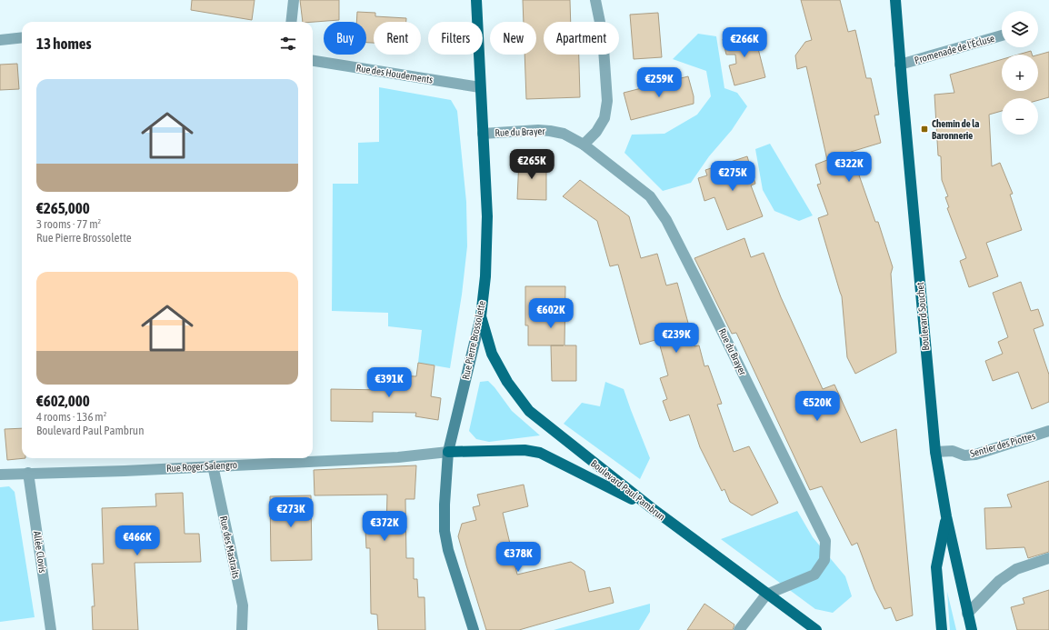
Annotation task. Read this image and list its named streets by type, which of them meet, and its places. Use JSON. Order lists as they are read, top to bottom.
{
  "streets": {
    "main road": ["Boulevard Souchet", "Rue Pierre Brossolette", "Boulevard Paul Pambrun"],
    "street": [
      "Promenade de l'Écluse",
      "Rue des Houdements",
      "Rue du Brayer",
      "Sentier des Piottes",
      "Rue Roger Salengro",
      "Rue des Mastraits",
      "Allée Clovis"
    ]
  },
  "crossings": [
    ["Promenade de l'Écluse", "Boulevard Souchet"],
    ["Rue des Houdements", "Rue Pierre Brossolette"],
    ["Rue du Brayer", "Rue Pierre Brossolette"],
    ["Rue du Brayer", "Boulevard Paul Pambrun"],
    ["Boulevard Souchet", "Sentier des Piottes"],
    ["Rue Pierre Brossolette", "Rue Roger Salengro"],
    ["Rue Pierre Brossolette", "Boulevard Paul Pambrun"],
    ["Rue Roger Salengro", "Rue des Mastraits"],
    ["Rue Roger Salengro", "Allée Clovis"]
  ],
  "places": {
    "transit": ["Chemin de la Baronnerie"]
  },
  "page": {
    "map_buttons": ["+", "−"],
    "chip": [
      "Buy",
      "Rent",
      "Filters",
      "New",
      "Apartment"
    ],
    "heading": "13 homes",
    "price": [
      "€266K",
      "€259K",
      "€265K",
      "€322K",
      "€275K",
      "€602K",
      "€239K",
      "€391K",
      "€520K",
      "€273K",
      "€372K",
      "€466K",
      "€378K"
    ],
    "list": [
      {
        "name": "€265,000",
        "note": "3 rooms · 77 m² · Rue Pierre Brossolette"
      },
      {
        "name": "€602,000",
        "note": "4 rooms · 136 m² · Boulevard Paul Pambrun"
      }
    ]
  }
}
